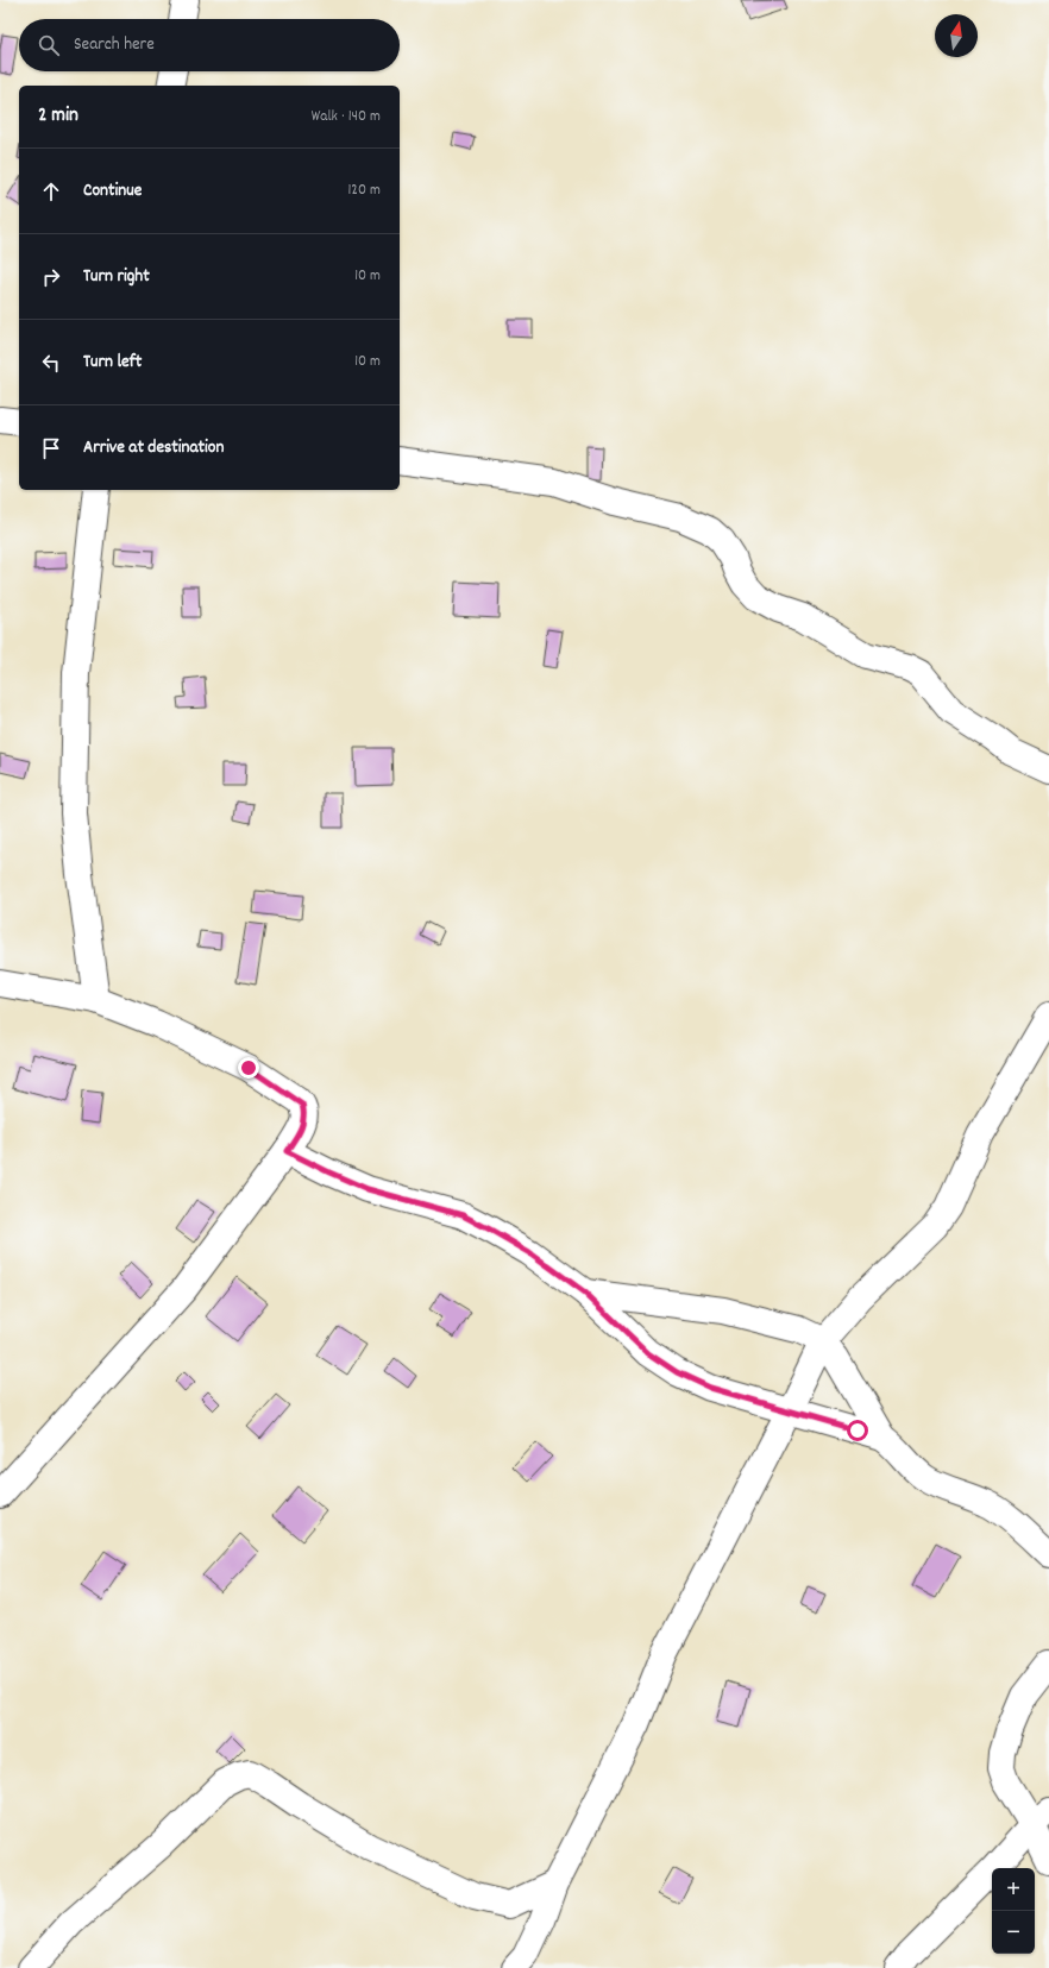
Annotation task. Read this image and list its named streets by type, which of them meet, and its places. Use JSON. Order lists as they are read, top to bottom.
{
  "north": "top",
  "page": {
    "search": "Search here",
    "heading": ["2 min", "Walk · 140 m"],
    "list": [
      ["Continue", "120 m"],
      ["Turn right", "10 m"],
      ["Turn left", "10 m"],
      "Arrive at destination"
    ],
    "map_buttons": ["+", "−"]
  }
}
